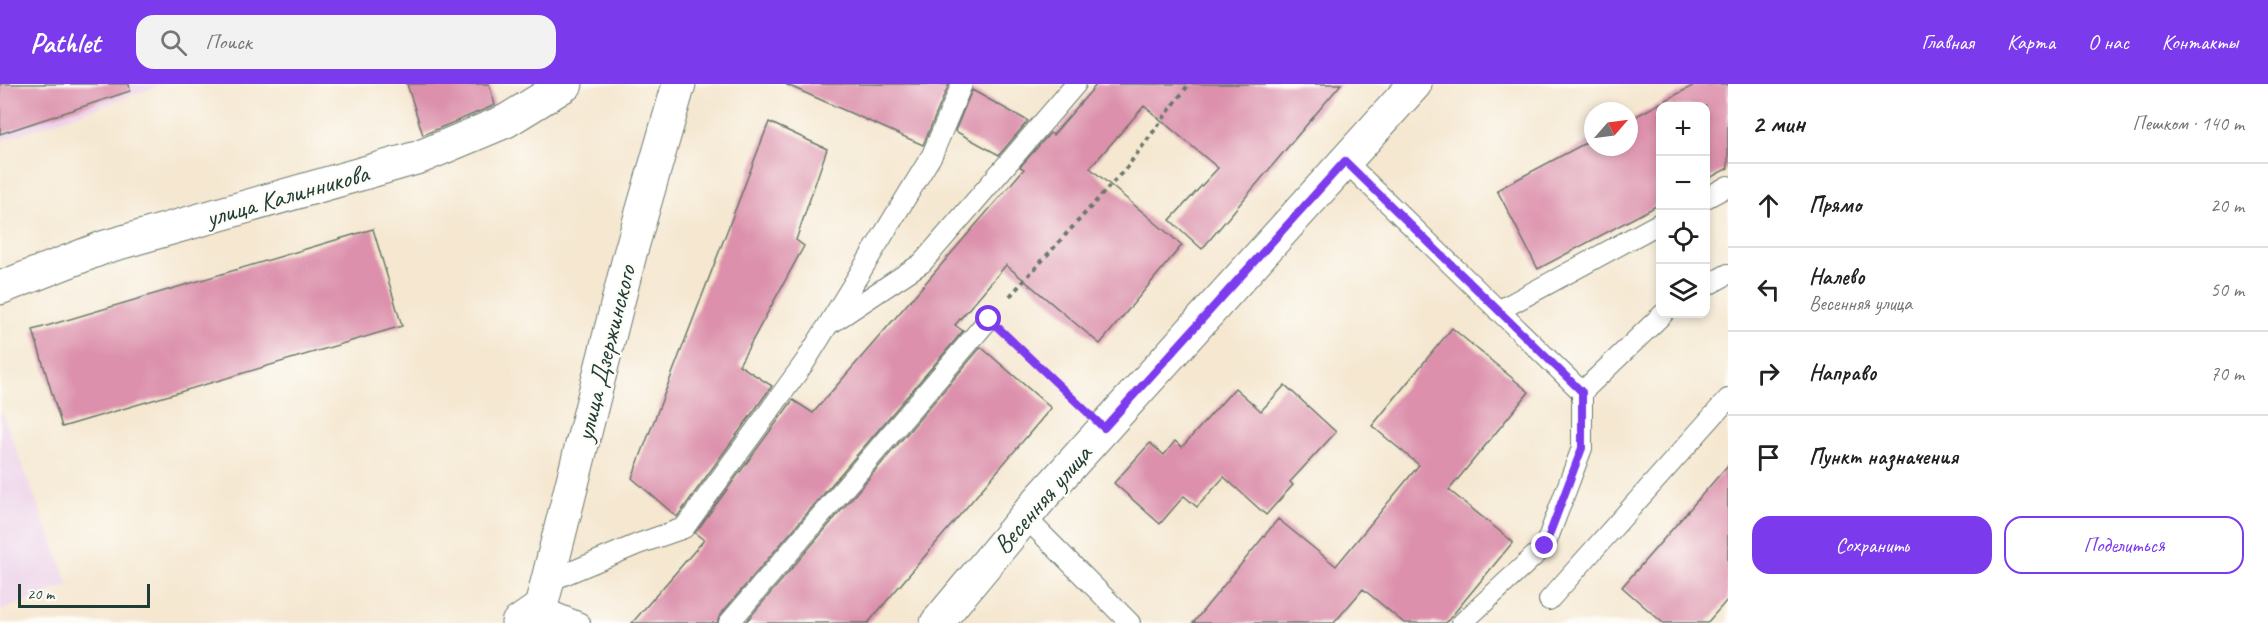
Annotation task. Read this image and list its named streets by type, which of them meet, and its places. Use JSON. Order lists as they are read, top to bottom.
{
  "streets": {
    "street": ["улица Калинникова", "улица Дзержинского", "Весенняя улица"]
  },
  "scale_bar": "20 m",
  "north": "top right",
  "page": {
    "header": "Pathlet",
    "search": "Поиск",
    "nav": [
      "Главная",
      "Карта",
      "О нас",
      "Контакты"
    ],
    "heading": ["2 мин", "Пешком · 140 m"],
    "map_buttons": ["+", "−"],
    "list": [
      ["Прямо", "20 m"],
      ["Налево", "Весенняя улица", "50 m"],
      ["Направо", "70 m"],
      "Пункт назначения"
    ],
    "buttons": ["Сохранить", "Поделиться"],
    "scale": "20 m"
  }
}
